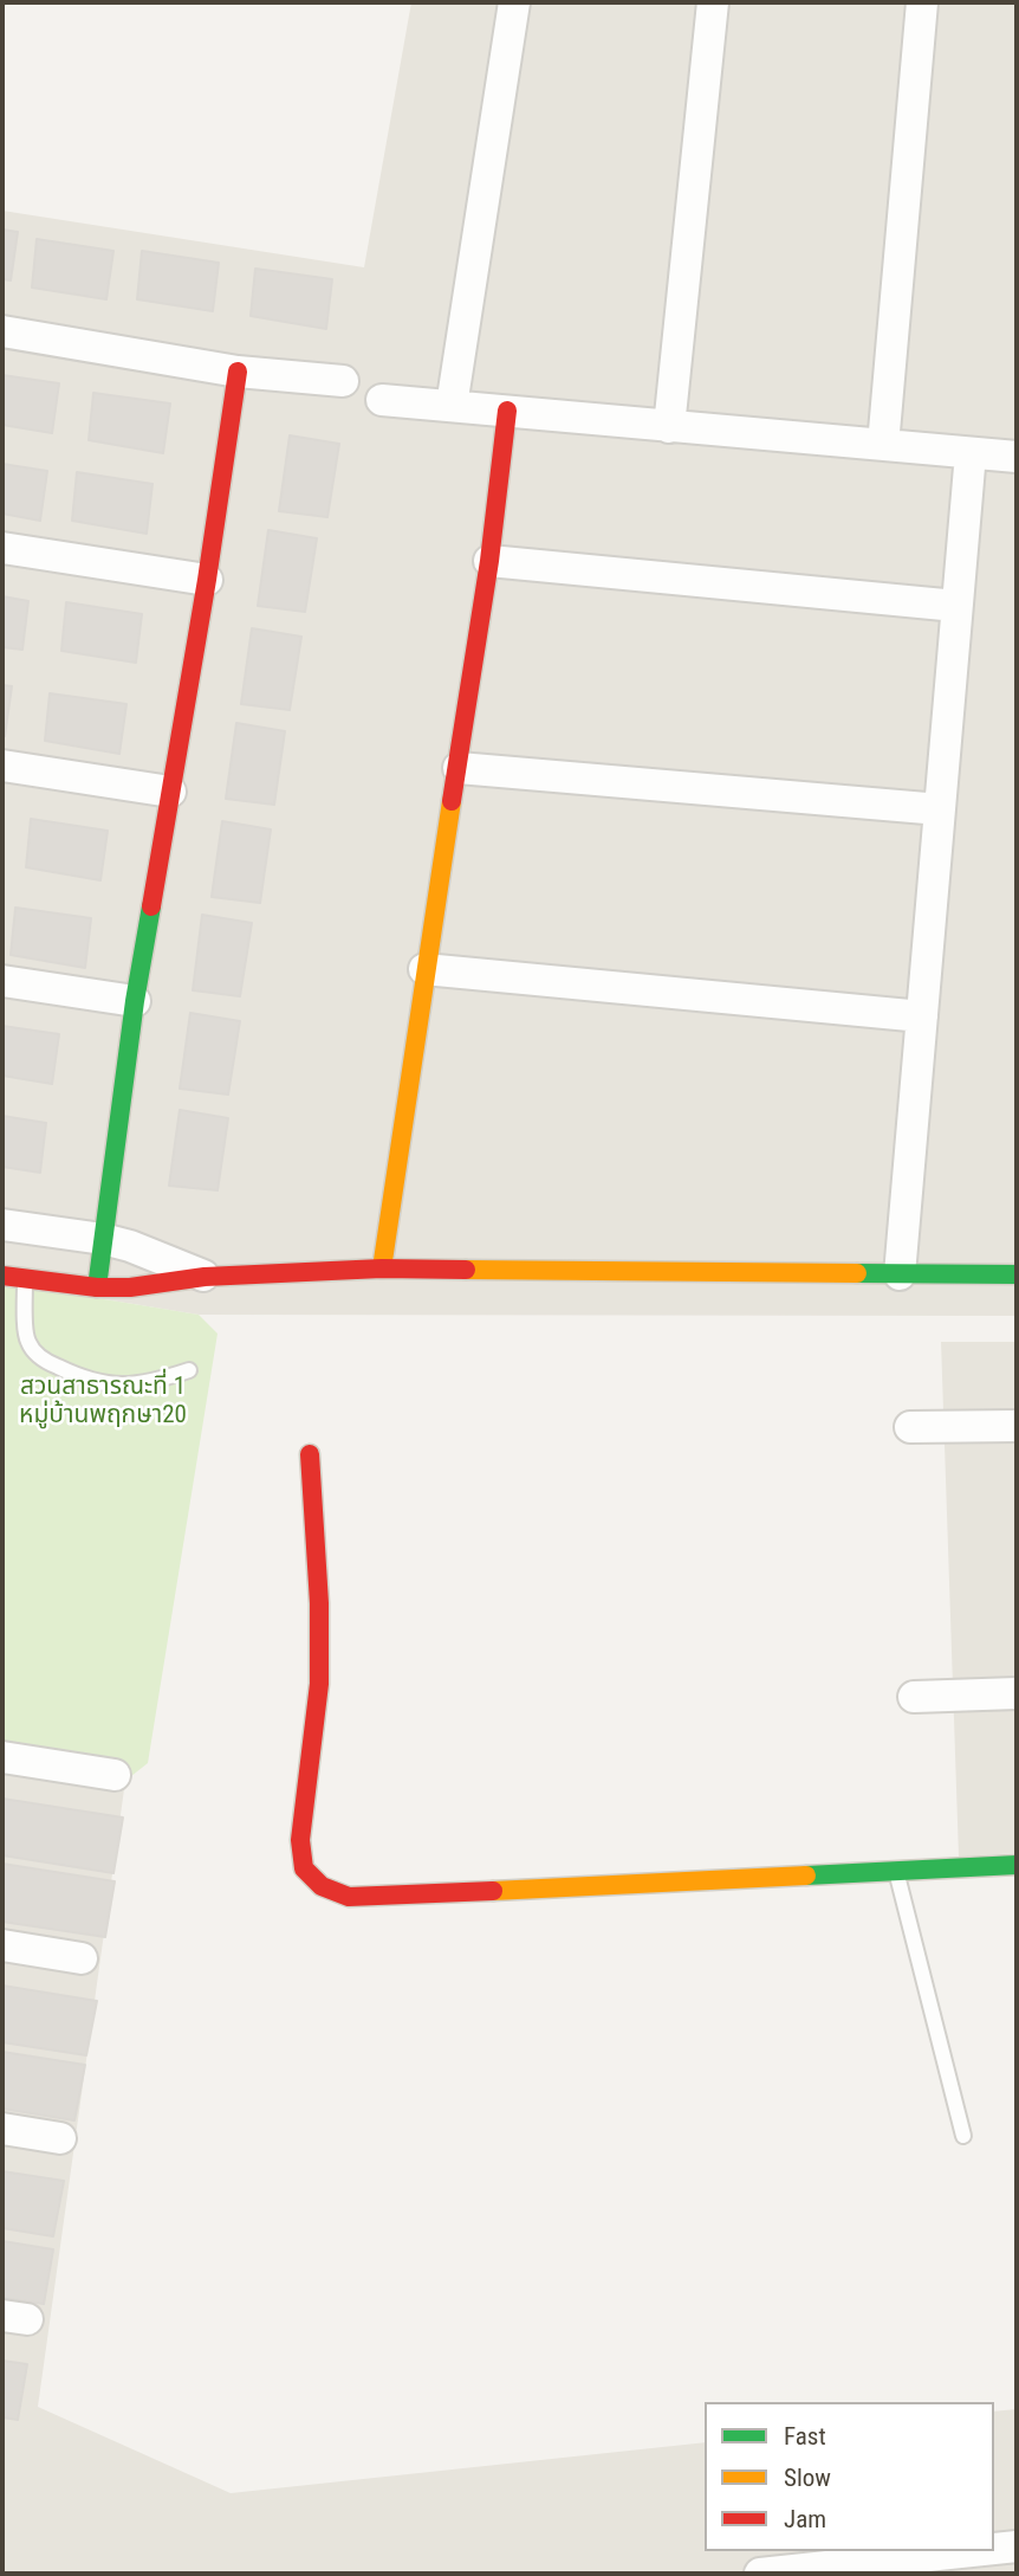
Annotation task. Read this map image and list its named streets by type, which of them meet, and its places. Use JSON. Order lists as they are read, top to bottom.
{
  "parks": ["สวนสาธารณะที่ 1 หมู่บ้านพฤกษา20"],
  "legend": ["Fast", "Slow", "Jam"]
}
